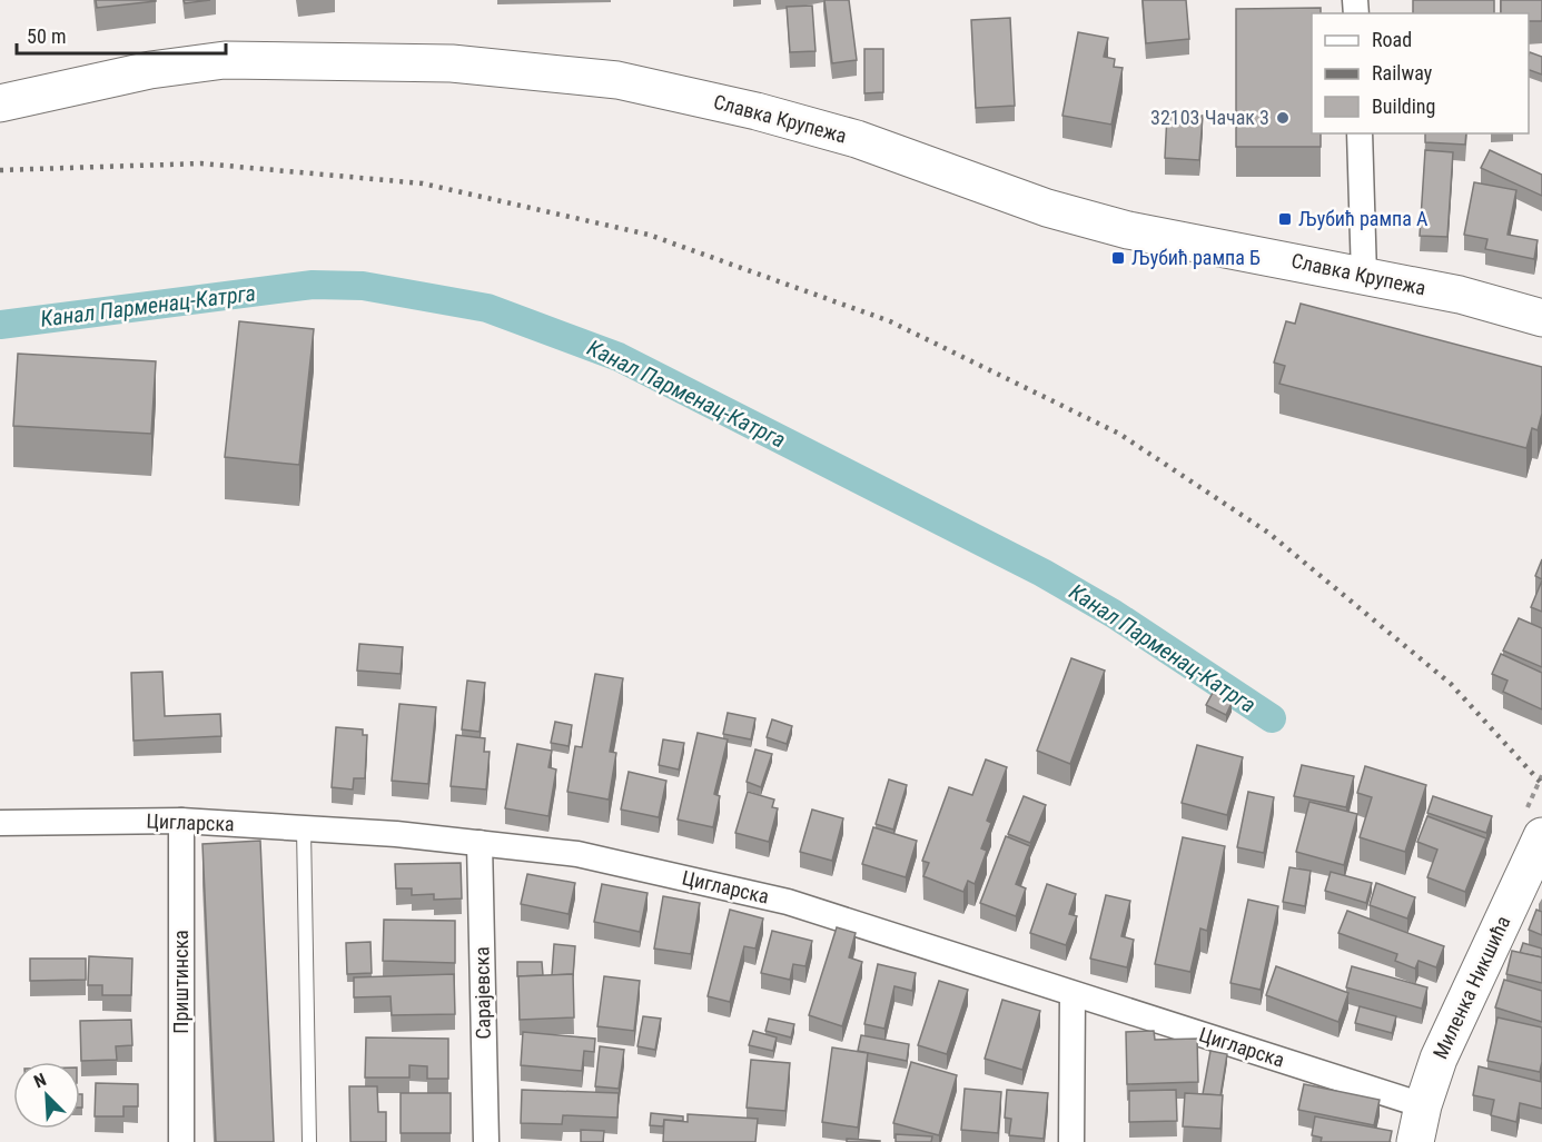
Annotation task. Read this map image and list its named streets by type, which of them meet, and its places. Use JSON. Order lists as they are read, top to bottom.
{
  "streets": {
    "main road": ["Славка Крупежа", "Миленка Никшића"],
    "street": ["Цигларска", "Приштинска", "Сарајевска"]
  },
  "crossings": [
    ["Цигларска", "Приштинска"],
    ["Цигларска", "Миленка Никшића"],
    ["Цигларска", "Сарајевска"]
  ],
  "water": ["Канал Парменац-Катрга"],
  "places": {
    "other": ["32103 Чачак 3"],
    "transit": ["Љубић рампа А", "Љубић рампа Б"]
  },
  "legend": ["Road", "Railway", "Building"],
  "scale_bar": "50 m",
  "north": "top left"
}
